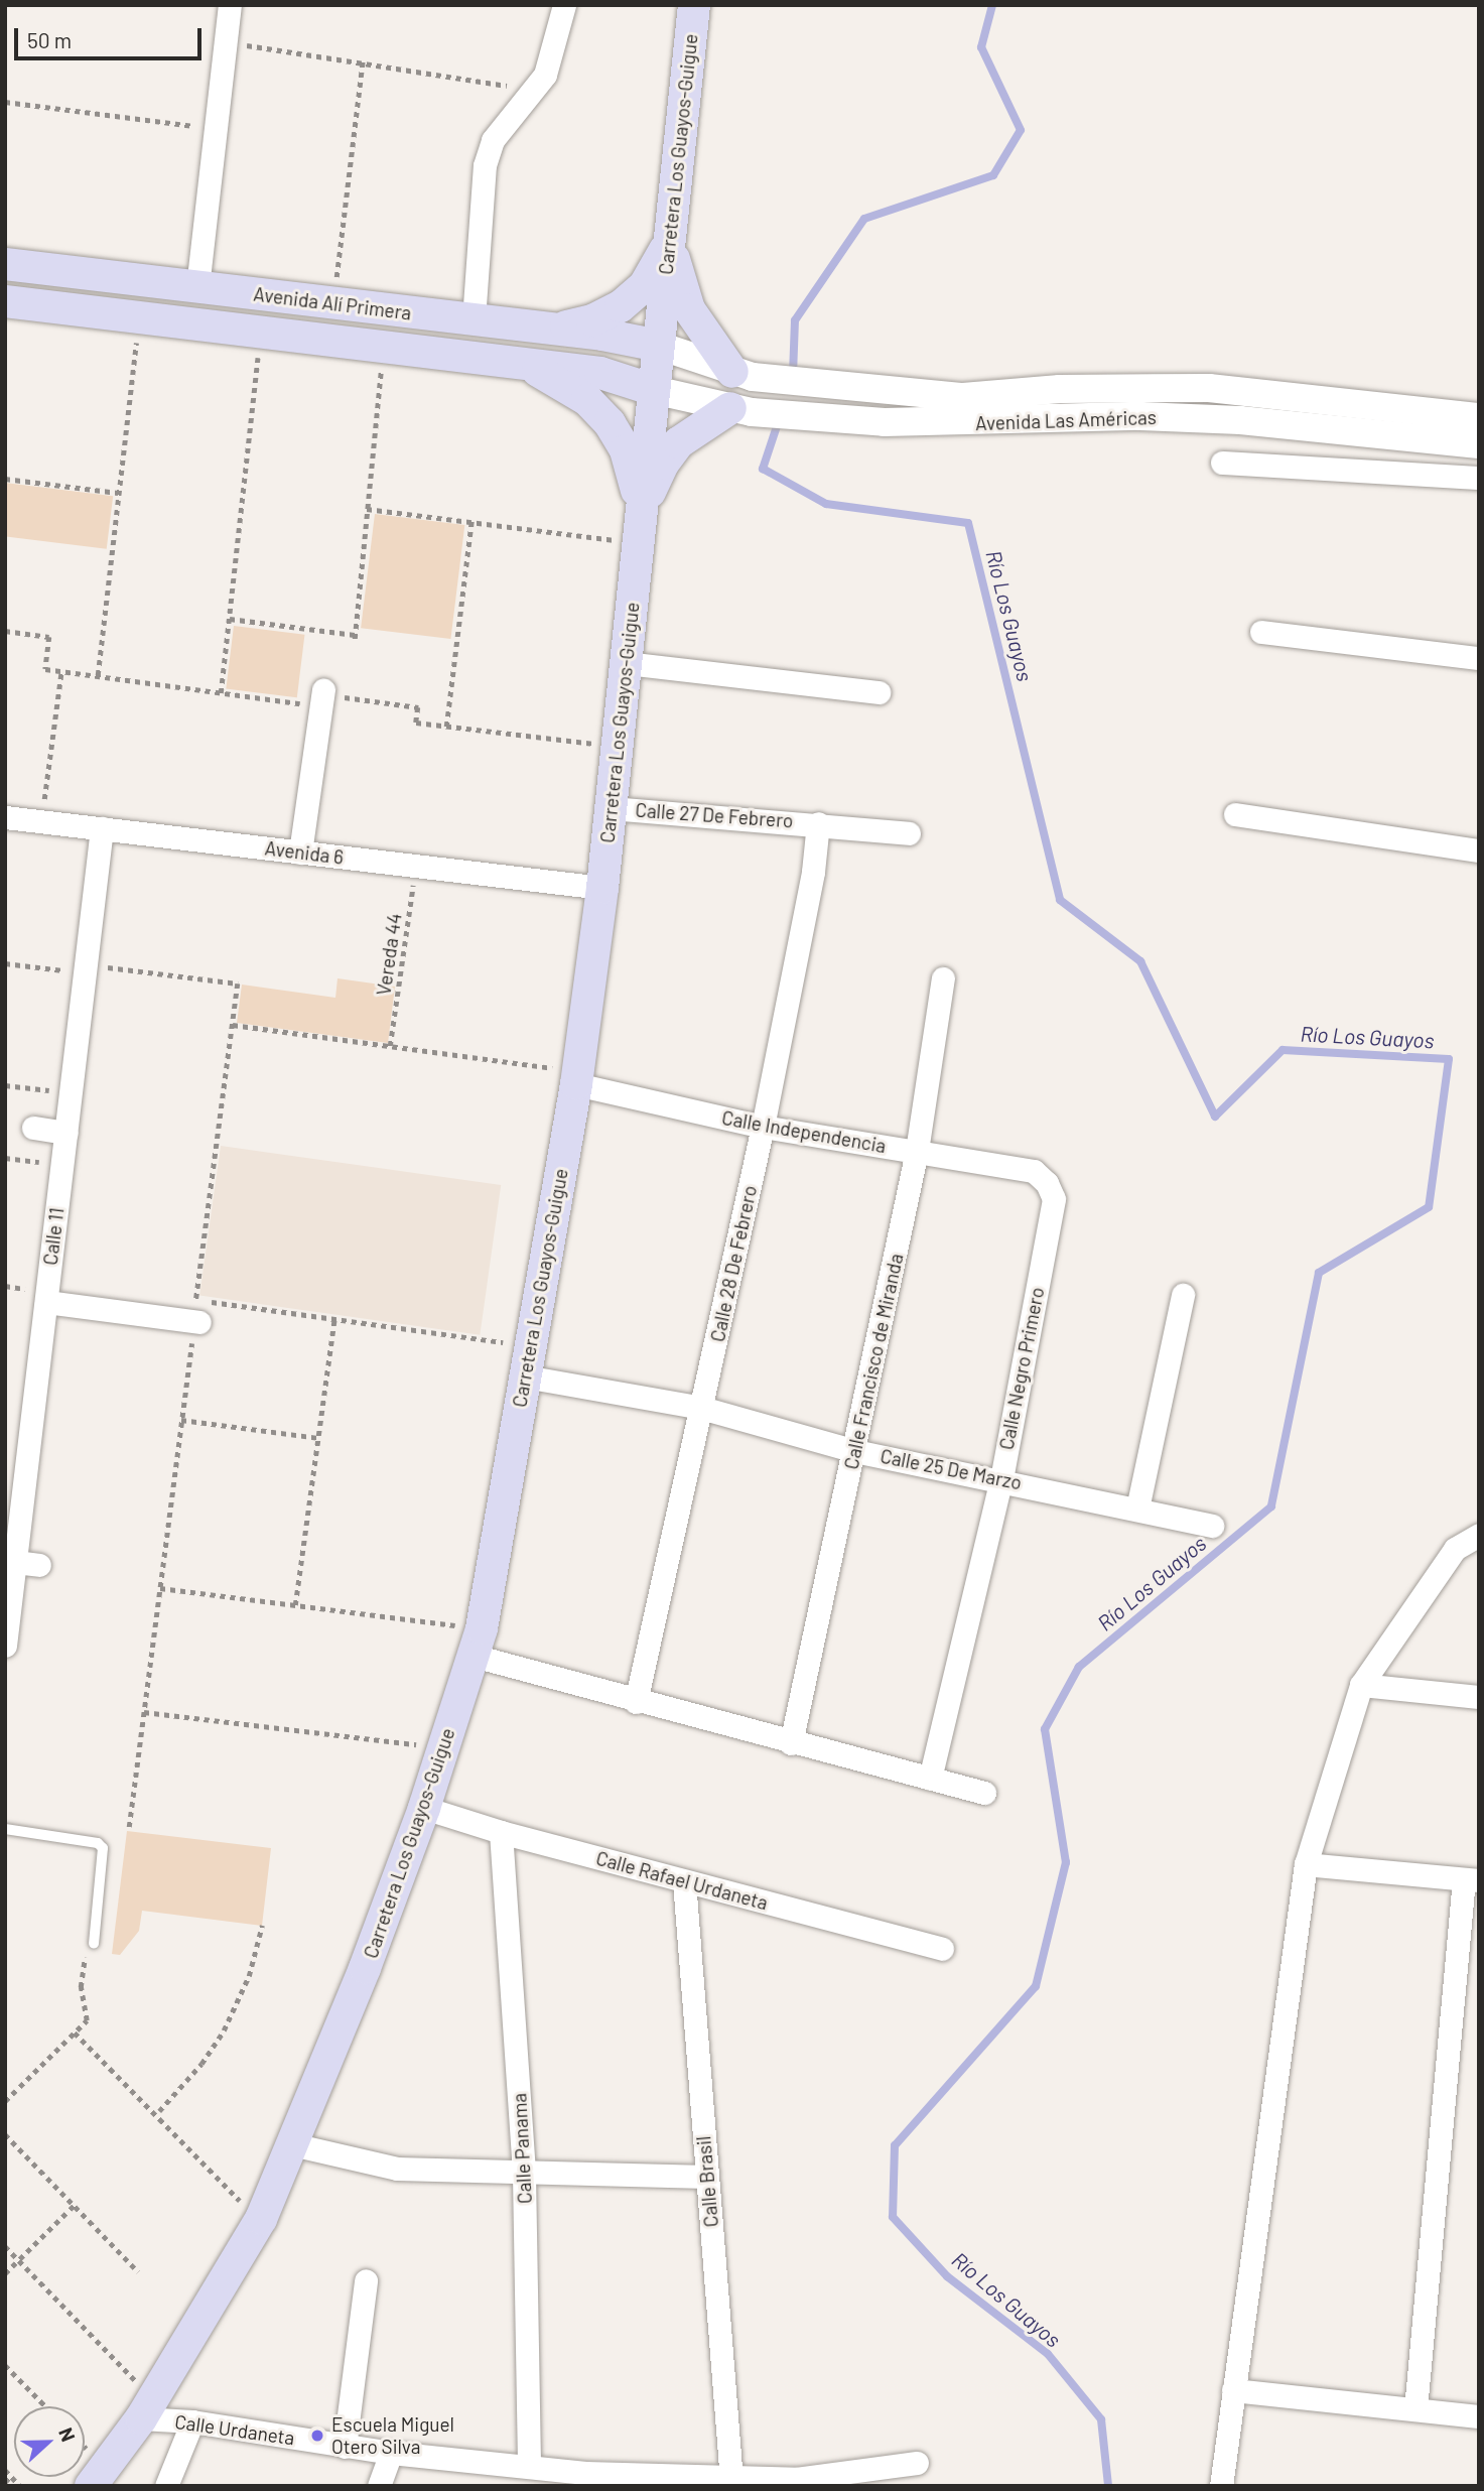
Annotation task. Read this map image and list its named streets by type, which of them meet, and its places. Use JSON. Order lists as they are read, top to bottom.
{
  "streets": {
    "main road": ["Carretera Los Guayos-Guigue", "Avenida Alí Primera"],
    "street": [
      "Avenida Las Américas",
      "Calle 27 De Febrero",
      "Avenida 6",
      "Calle Independencia",
      "Calle 11",
      "Calle 28 De Febrero",
      "Calle Francisco de Miranda",
      "Calle Negro Primero",
      "Calle 25 De Marzo",
      "Calle Rafael Urdaneta",
      "Calle Panama",
      "Calle Brasil",
      "Calle Urdaneta"
    ],
    "path": ["Vereda 44"]
  },
  "crossings": [
    ["Carretera Los Guayos-Guigue", "Avenida Alí Primera"],
    ["Carretera Los Guayos-Guigue", "Avenida Las Américas"],
    ["Carretera Los Guayos-Guigue", "Calle 27 De Febrero"],
    ["Carretera Los Guayos-Guigue", "Avenida 6"],
    ["Carretera Los Guayos-Guigue", "Calle Independencia"],
    ["Carretera Los Guayos-Guigue", "Calle 25 De Marzo"],
    ["Carretera Los Guayos-Guigue", "Calle Rafael Urdaneta"],
    ["Carretera Los Guayos-Guigue", "Calle Urdaneta"],
    ["Avenida Alí Primera", "Avenida Las Américas"],
    ["Calle 27 De Febrero", "Calle 28 De Febrero"],
    ["Avenida 6", "Vereda 44"],
    ["Avenida 6", "Calle 11"],
    ["Calle Independencia", "Calle 28 De Febrero"],
    ["Calle Independencia", "Calle Francisco de Miranda"],
    ["Calle Independencia", "Calle Negro Primero"],
    ["Calle 28 De Febrero", "Calle 25 De Marzo"],
    ["Calle Francisco de Miranda", "Calle 25 De Marzo"],
    ["Calle Negro Primero", "Calle 25 De Marzo"],
    ["Calle Rafael Urdaneta", "Calle Panama"],
    ["Calle Rafael Urdaneta", "Calle Brasil"],
    ["Calle Panama", "Calle Urdaneta"],
    ["Calle Brasil", "Calle Urdaneta"]
  ],
  "water": ["Río Los Guayos"],
  "places": ["Escuela Miguel Otero Silva"],
  "scale_bar": "50 m",
  "north": "right"
}
